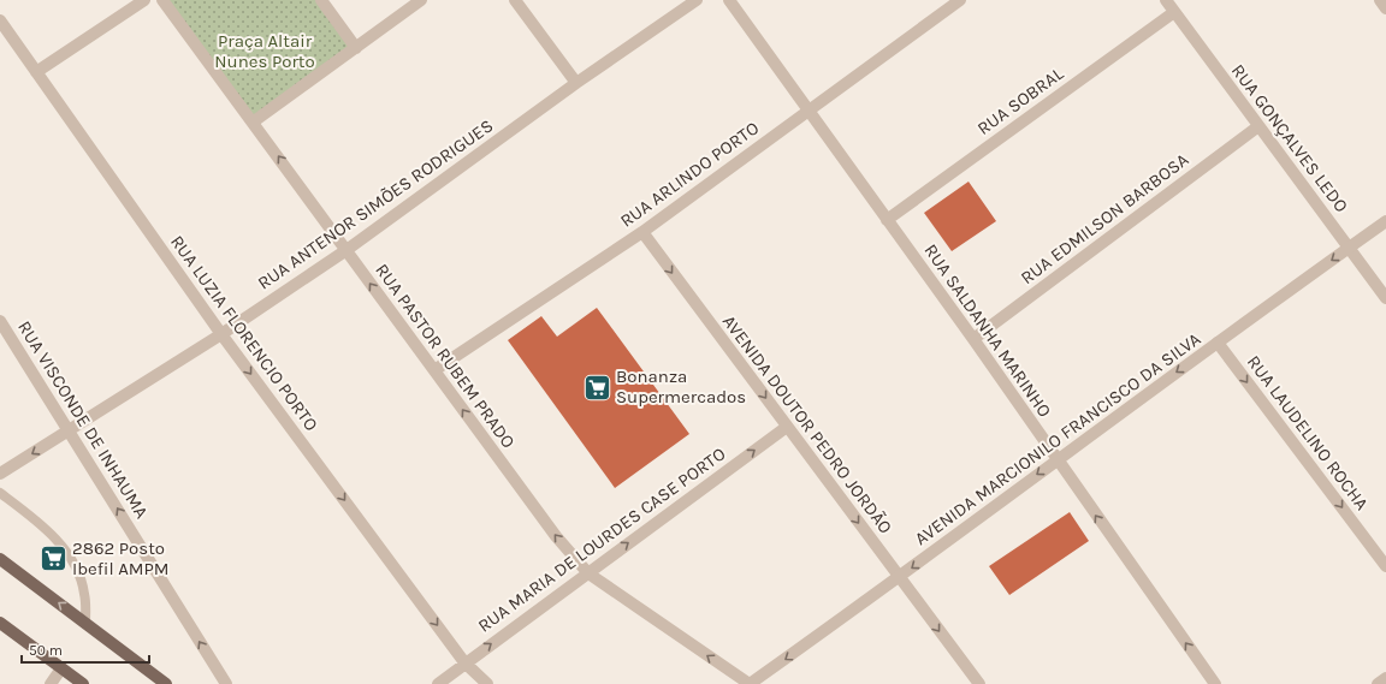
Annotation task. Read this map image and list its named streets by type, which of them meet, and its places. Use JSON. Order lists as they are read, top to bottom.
{
  "streets": {
    "street": [
      "RUA SOBRAL",
      "RUA GONÇALVES LEDO",
      "RUA ARLINDO PORTO",
      "RUA ANTENOR SIMÕES RODRIGUES",
      "RUA EDMILSON BARBOSA",
      "RUA SALDANHA MARINHO",
      "RUA LUZIA FLORENCIO PORTO",
      "RUA PASTOR RUBEM PRADO",
      "RUA VISCONDE DE INHAUMA",
      "AVENIDA DOUTOR PEDRO JORDÃO",
      "RUA LAUDELINO ROCHA",
      "AVENIDA MARCIONILO FRANCISCO DA SILVA",
      "RUA MARIA DE LOURDES CASE PORTO"
    ]
  },
  "crossings": [
    ["RUA SOBRAL", "RUA GONÇALVES LEDO"],
    ["RUA SOBRAL", "RUA SALDANHA MARINHO"],
    ["RUA GONÇALVES LEDO", "RUA EDMILSON BARBOSA"],
    ["RUA GONÇALVES LEDO", "AVENIDA MARCIONILO FRANCISCO DA SILVA"],
    ["RUA ARLINDO PORTO", "RUA SALDANHA MARINHO"],
    ["RUA ARLINDO PORTO", "RUA PASTOR RUBEM PRADO"],
    ["RUA ARLINDO PORTO", "AVENIDA DOUTOR PEDRO JORDÃO"],
    ["RUA ANTENOR SIMÕES RODRIGUES", "RUA LUZIA FLORENCIO PORTO"],
    ["RUA ANTENOR SIMÕES RODRIGUES", "RUA PASTOR RUBEM PRADO"],
    ["RUA ANTENOR SIMÕES RODRIGUES", "RUA VISCONDE DE INHAUMA"],
    ["RUA EDMILSON BARBOSA", "RUA SALDANHA MARINHO"],
    ["RUA SALDANHA MARINHO", "AVENIDA MARCIONILO FRANCISCO DA SILVA"],
    ["RUA LUZIA FLORENCIO PORTO", "RUA MARIA DE LOURDES CASE PORTO"],
    ["RUA PASTOR RUBEM PRADO", "AVENIDA MARCIONILO FRANCISCO DA SILVA"],
    ["RUA PASTOR RUBEM PRADO", "RUA MARIA DE LOURDES CASE PORTO"],
    ["AVENIDA DOUTOR PEDRO JORDÃO", "AVENIDA MARCIONILO FRANCISCO DA SILVA"],
    ["AVENIDA DOUTOR PEDRO JORDÃO", "RUA MARIA DE LOURDES CASE PORTO"],
    ["RUA LAUDELINO ROCHA", "AVENIDA MARCIONILO FRANCISCO DA SILVA"]
  ],
  "one_way": [
    "RUA LUZIA FLORENCIO PORTO",
    "RUA PASTOR RUBEM PRADO",
    "RUA VISCONDE DE INHAUMA",
    "AVENIDA DOUTOR PEDRO JORDÃO",
    "RUA LAUDELINO ROCHA",
    "AVENIDA MARCIONILO FRANCISCO DA SILVA",
    "RUA MARIA DE LOURDES CASE PORTO"
  ],
  "parks": ["Praça Altair Nunes Porto"],
  "places": {
    "supermarket": ["Bonanza Supermercados", "2862 Posto Ibefil AMPM"]
  },
  "scale_bar": "50 m"
}
